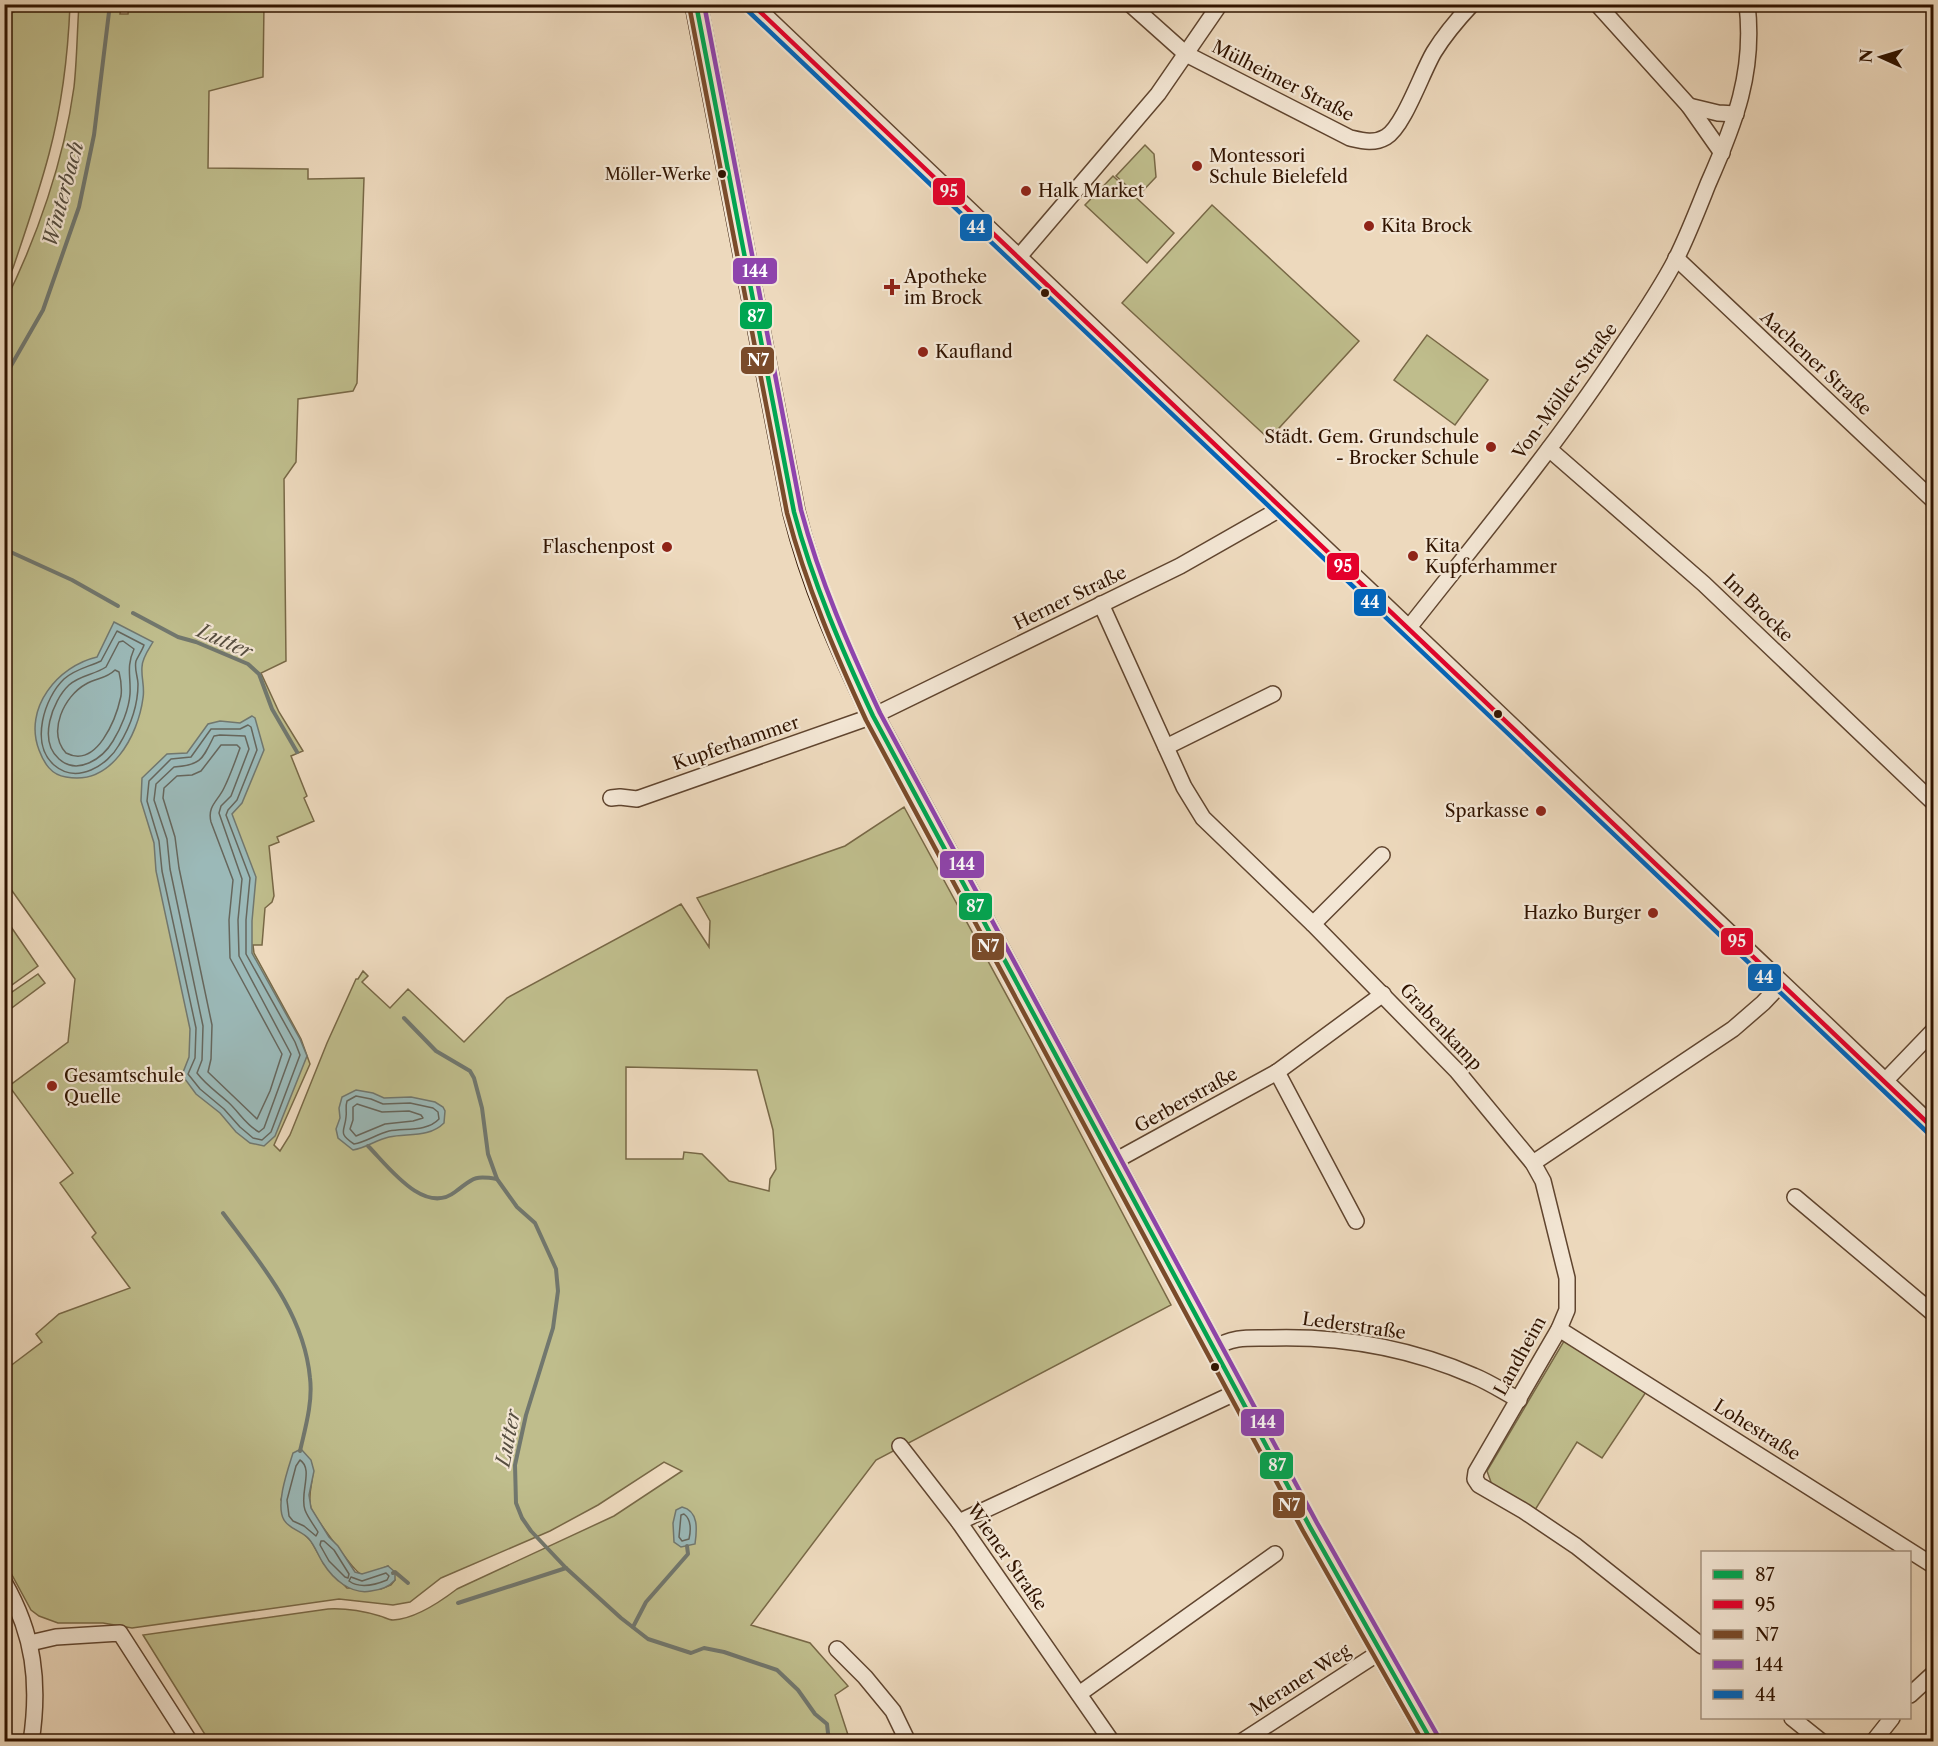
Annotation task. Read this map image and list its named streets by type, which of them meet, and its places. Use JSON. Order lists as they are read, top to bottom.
{
  "streets": {
    "street": [
      "Mülheimer Straße",
      "Aachener Straße",
      "Von-Möller-Straße",
      "Herner Straße",
      "Im Brocke",
      "Kupferhammer",
      "Grabenkamp",
      "Gerberstraße",
      "Lederstraße",
      "Landheim",
      "Lohestraße",
      "Wiener Straße",
      "Meraner Weg"
    ]
  },
  "crossings": [
    ["Aachener Straße", "Von-Möller-Straße"],
    ["Von-Möller-Straße", "Im Brocke"],
    ["Herner Straße", "Kupferhammer"],
    ["Herner Straße", "Grabenkamp"],
    ["Grabenkamp", "Gerberstraße"],
    ["Grabenkamp", "Landheim"],
    ["Lederstraße", "Landheim"],
    ["Landheim", "Lohestraße"]
  ],
  "water": ["Winterbach", "Lutter"],
  "places": {
    "other": [
      "Montessori Schule Bielefeld",
      "Möller-Werke",
      "Halk Market",
      "Kita Brock",
      "Kaufland",
      "Städt. Gem. Grundschule - Brocker Schule",
      "Flaschenpost",
      "Kita Kupferhammer",
      "Sparkasse",
      "Hazko Burger",
      "Gesamtschule Quelle"
    ],
    "health": ["Apotheke im Brock"]
  },
  "lines": [
    "transit line 87",
    "transit line 95",
    "transit line 144",
    "transit line N7",
    "transit line 44"
  ],
  "legend": [
    "87",
    "95",
    "N7",
    "144",
    "44"
  ],
  "north": "left"
}
